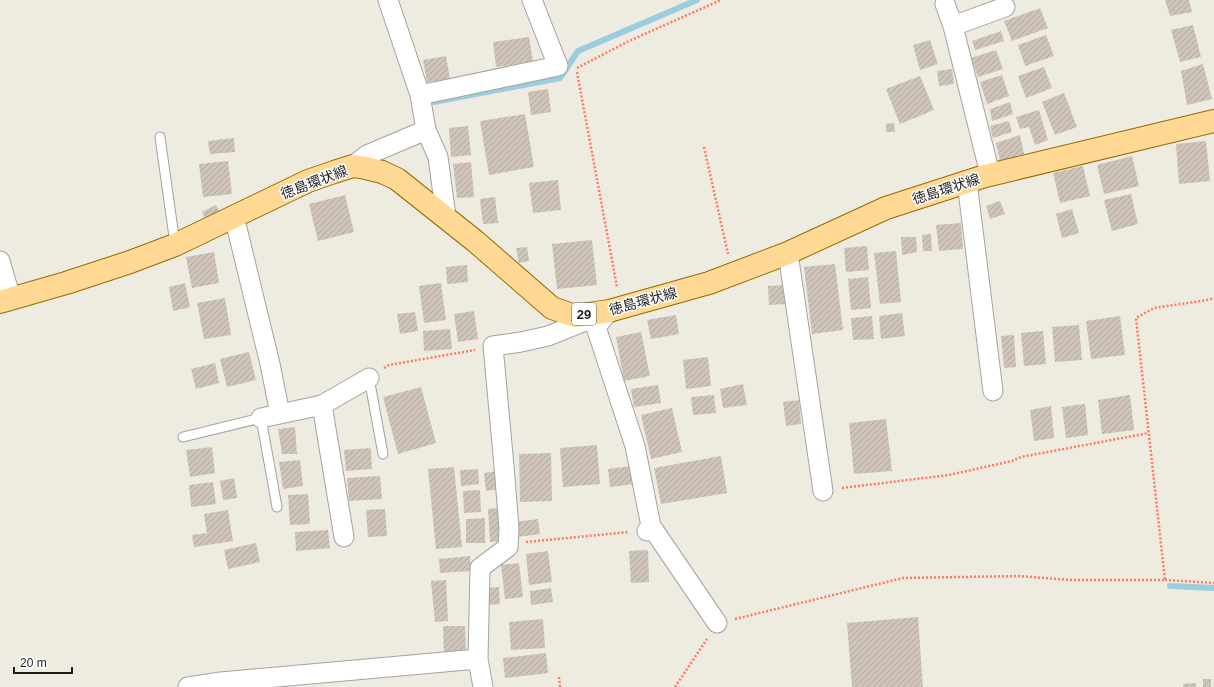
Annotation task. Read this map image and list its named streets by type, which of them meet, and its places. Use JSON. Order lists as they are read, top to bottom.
{
  "streets": {
    "main road": ["徳島環状線", "29"]
  },
  "scale_bar": "20 m"
}
